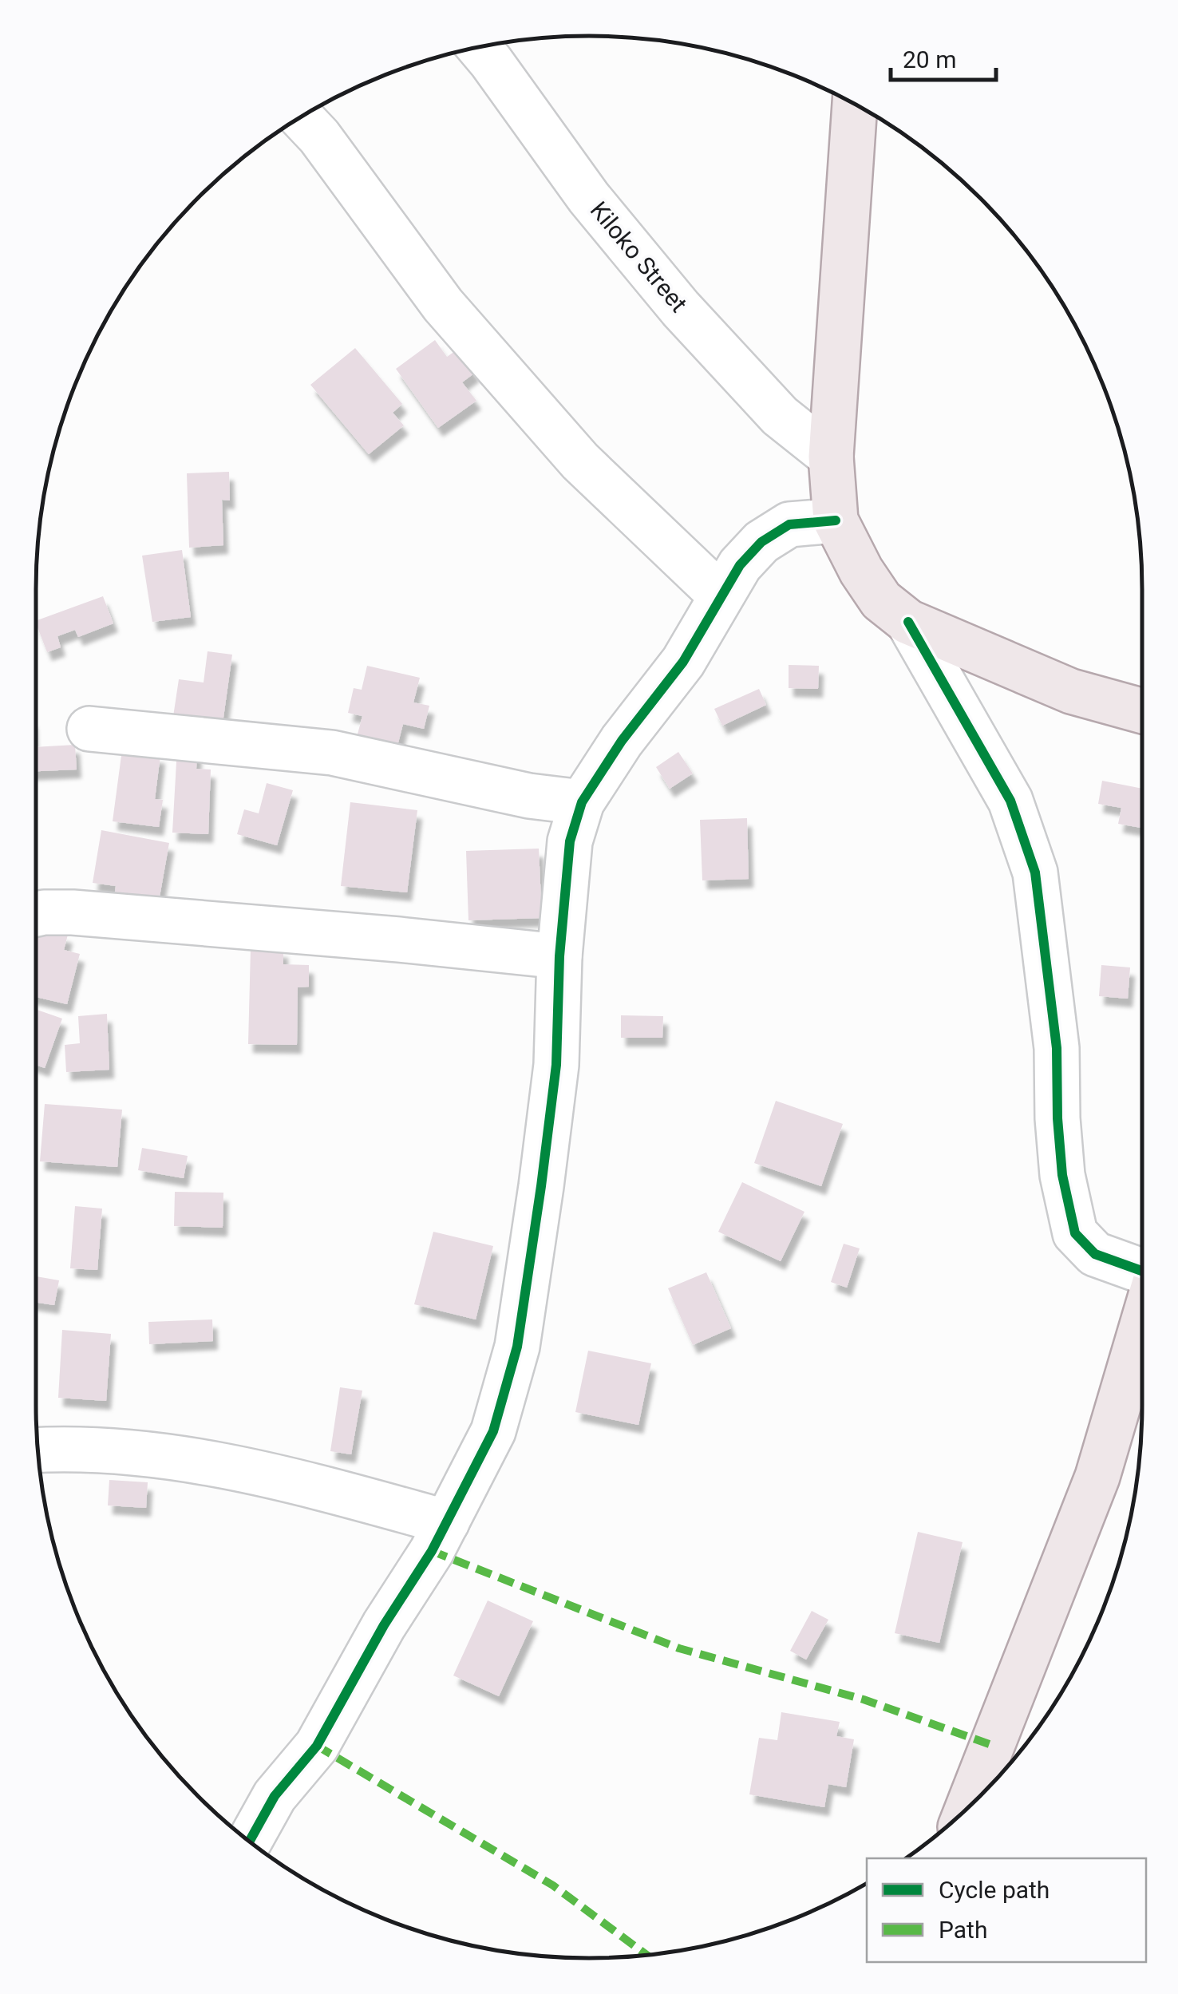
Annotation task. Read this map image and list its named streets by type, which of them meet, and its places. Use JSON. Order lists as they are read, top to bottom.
{
  "streets": {
    "street": ["Kiloko Street"]
  },
  "legend": ["Cycle path", "Path"],
  "scale_bar": "20 m"
}
